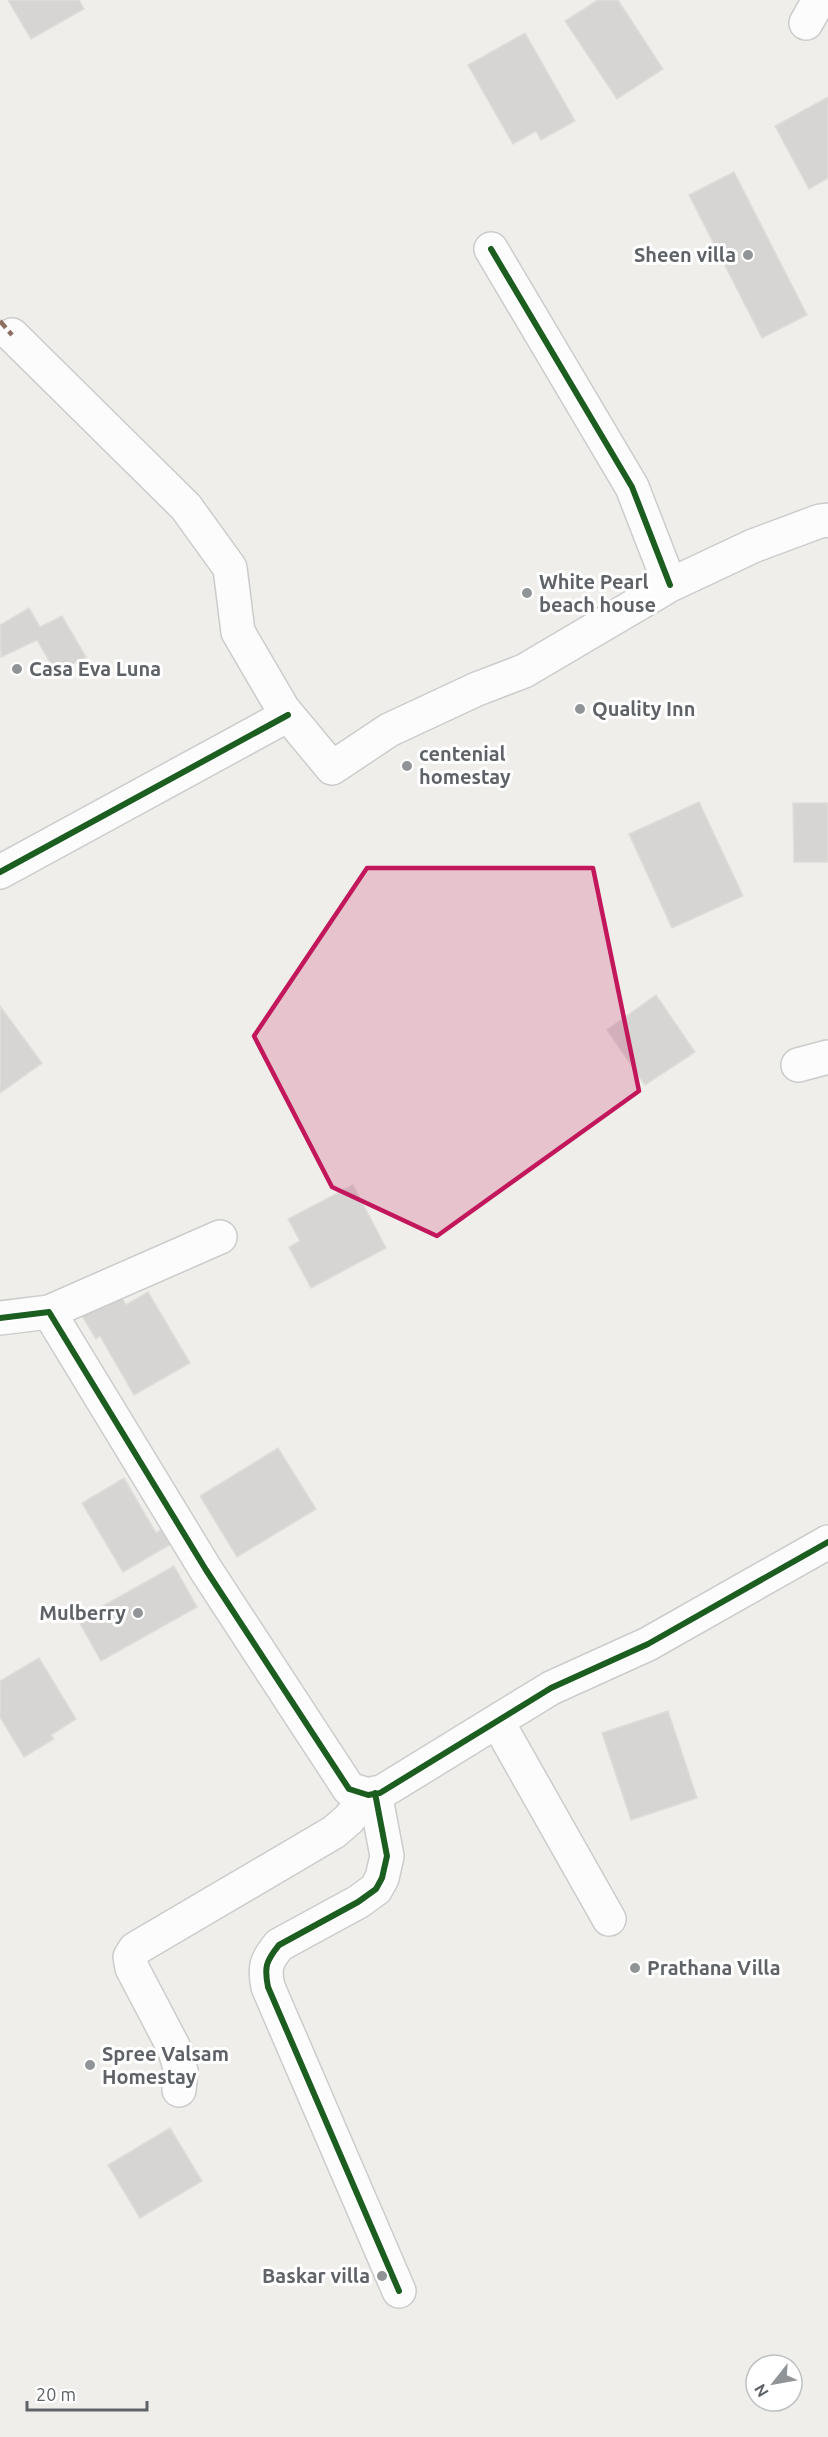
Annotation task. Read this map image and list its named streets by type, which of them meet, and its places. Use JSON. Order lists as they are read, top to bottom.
{
  "places": [
    "Sheen villa",
    "White Pearl beach house",
    "Casa Eva Luna",
    "Quality Inn",
    "centenial homestay",
    "Mulberry",
    "Prathana Villa",
    "Spree Valsam Homestay",
    "Baskar villa"
  ],
  "scale_bar": "20 m",
  "north": "bottom left"
}
